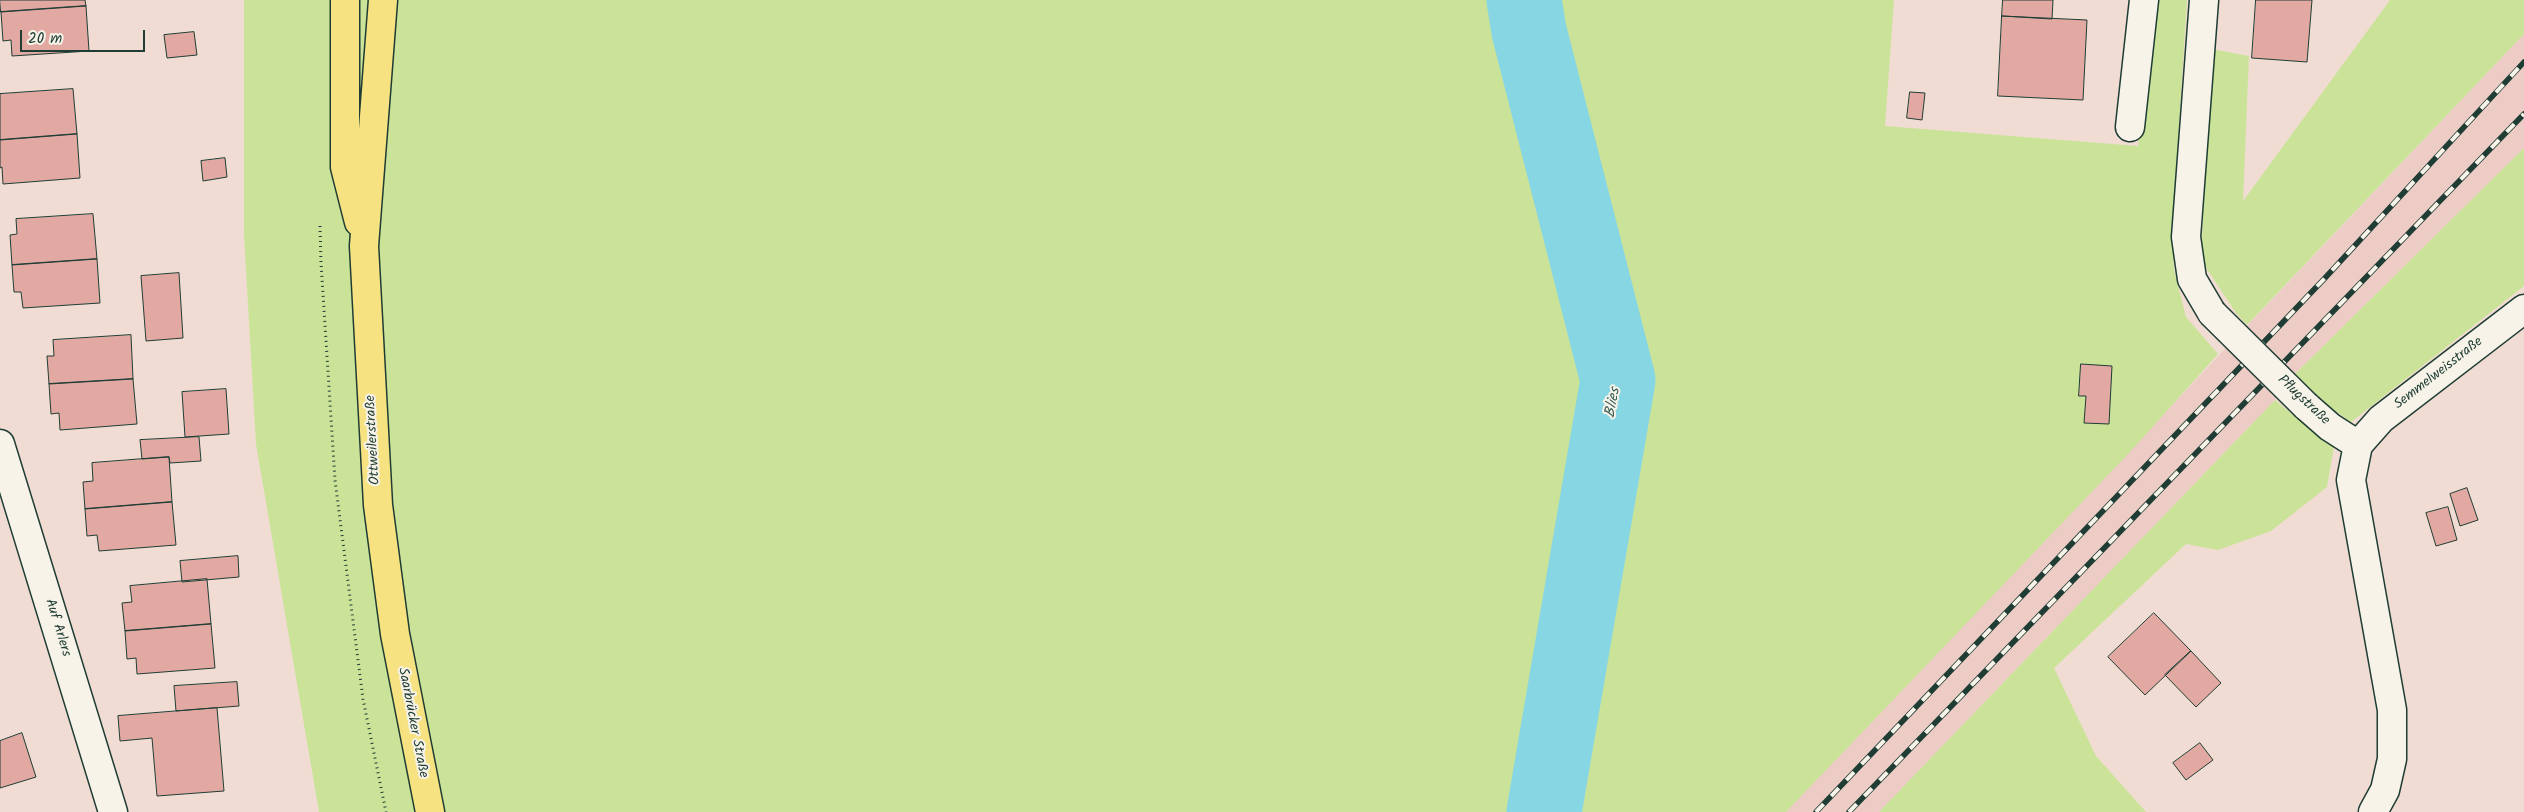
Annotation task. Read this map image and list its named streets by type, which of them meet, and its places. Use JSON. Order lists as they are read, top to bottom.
{
  "streets": {
    "main road": ["Ottweilerstraße", "Saarbrücker Straße"],
    "street": ["Semmelweisstraße", "Pflugstraße", "Auf Arlers"]
  },
  "crossings": [
    ["Semmelweisstraße", "Pflugstraße"],
    ["Ottweilerstraße", "Saarbrücker Straße"]
  ],
  "water": ["Blies"],
  "scale_bar": "20 m"
}
